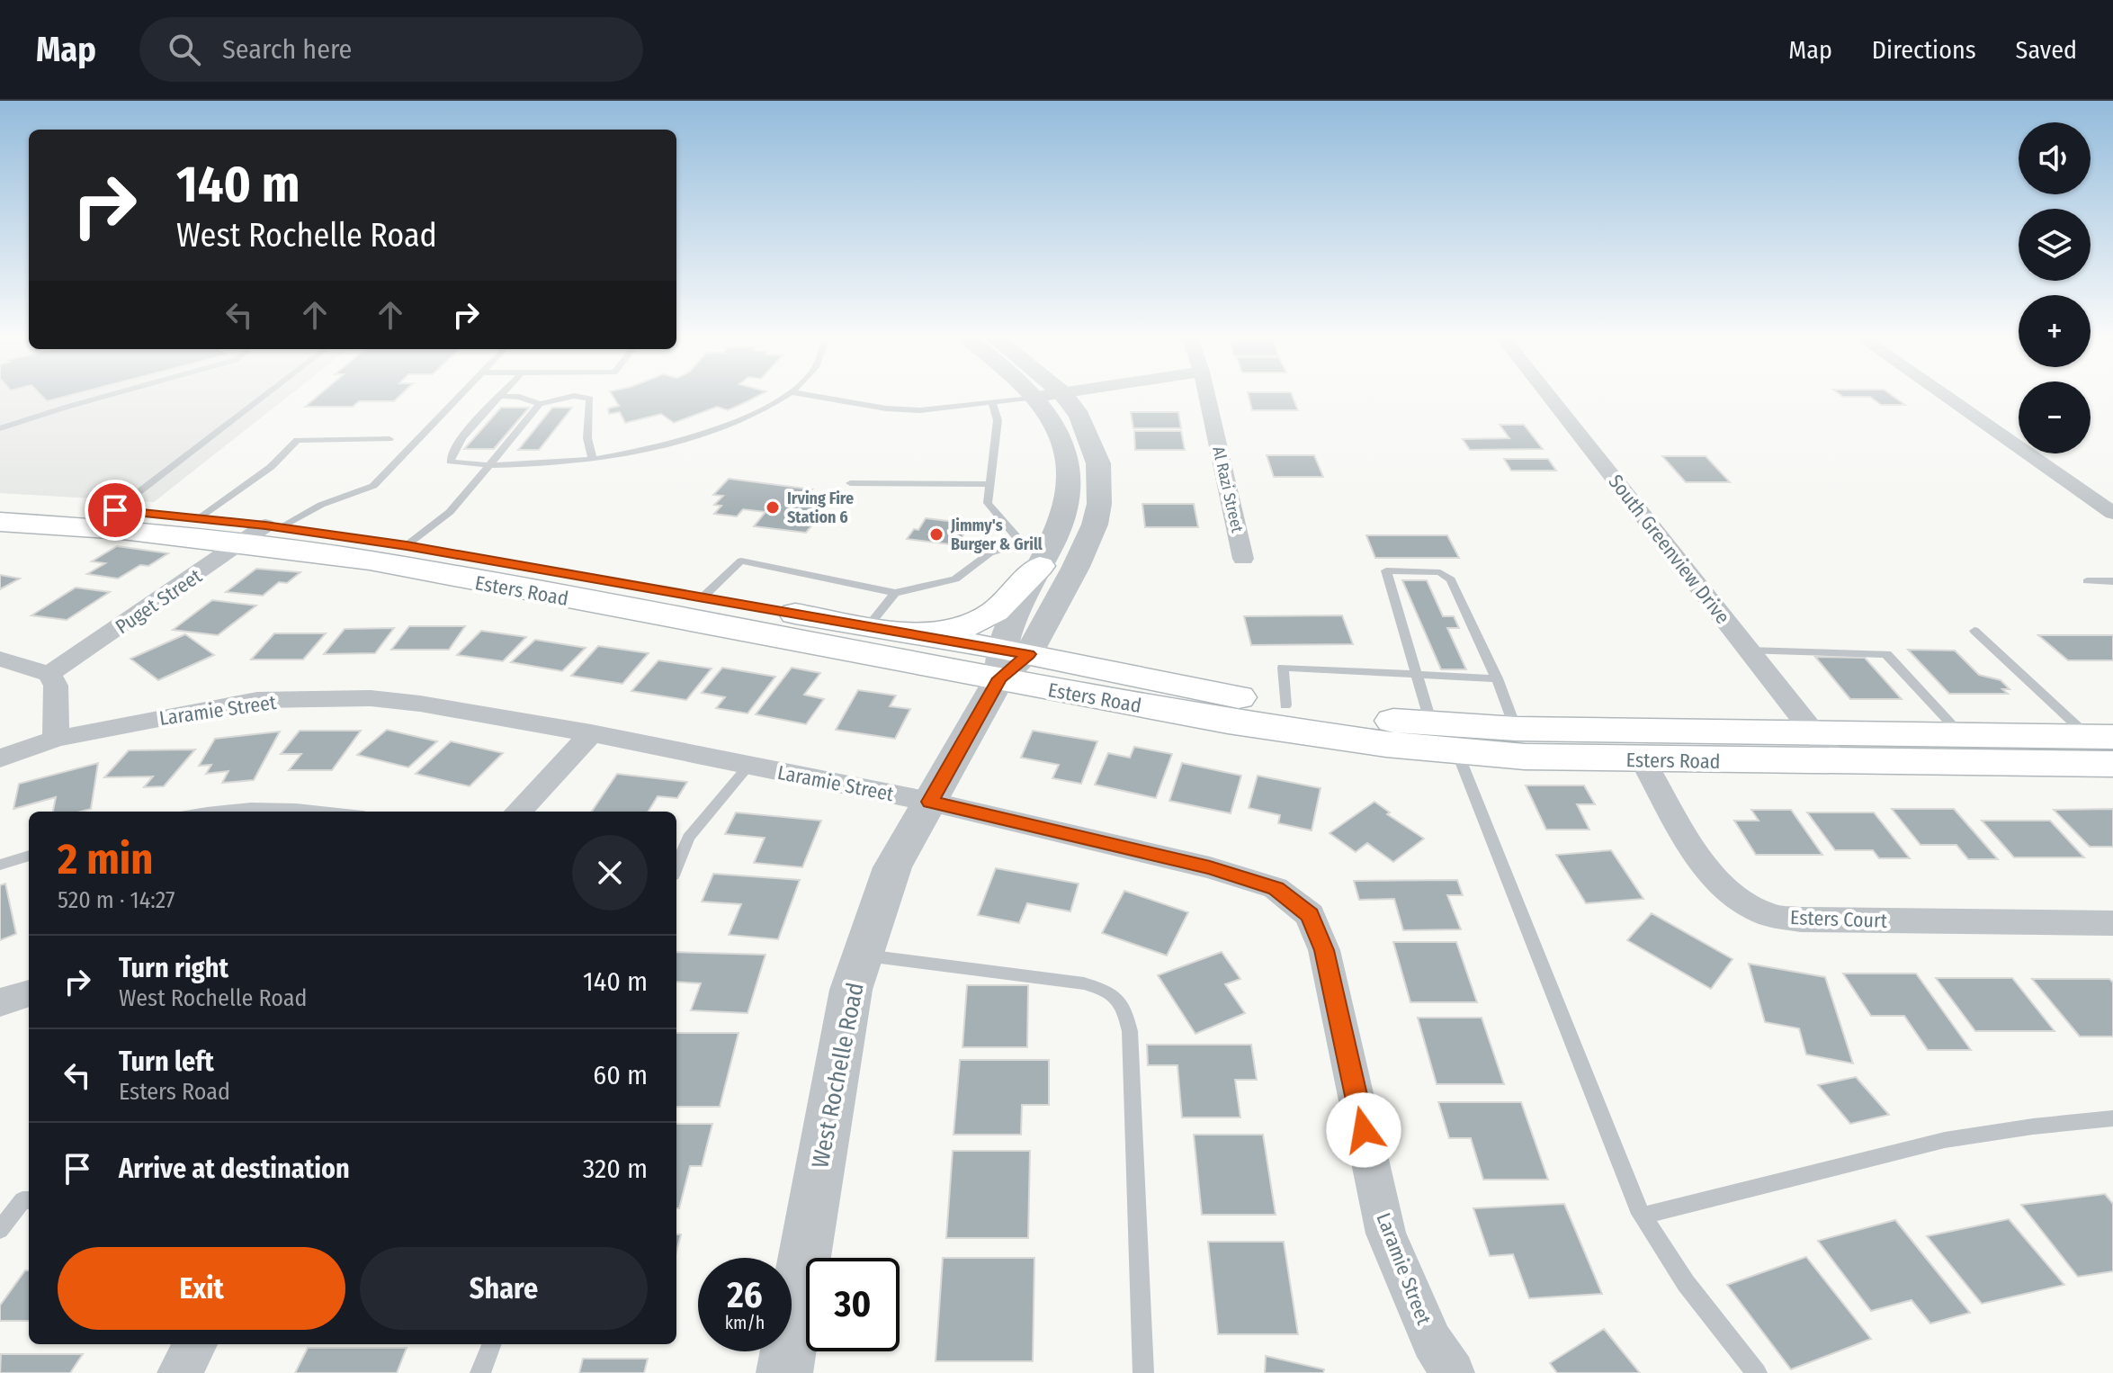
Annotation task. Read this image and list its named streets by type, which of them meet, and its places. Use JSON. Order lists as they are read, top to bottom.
{
  "streets": {
    "main road": ["Esters Road"],
    "street": [
      "Al Razi Street",
      "South Greenview Drive",
      "Puget Street",
      "Laramie Street",
      "Esters Court",
      "West Rochelle Road"
    ]
  },
  "crossings": [
    ["South Greenview Drive", "Esters Road"],
    ["Esters Road", "Puget Street"],
    ["Esters Road", "Esters Court"],
    ["Esters Road", "West Rochelle Road"],
    ["Laramie Street", "West Rochelle Road"]
  ],
  "places": ["Irving Fire Station 6", "Jimmy's Burger & Grill"],
  "page": {
    "header": "Map",
    "search": "Search here",
    "nav": ["Map", "Directions", "Saved"],
    "map_buttons": ["+", "−"],
    "turn": ["140 m", "West Rochelle Road"],
    "heading": ["2 min", "520 m · 14:27"],
    "list": [
      {
        "name": "Turn right",
        "note": "West Rochelle Road",
        "value": "140 m"
      },
      {
        "name": "Turn left",
        "note": "Esters Road",
        "value": "60 m"
      },
      {
        "name": "Arrive at destination",
        "value": "320 m"
      }
    ],
    "buttons": ["Exit", "Share"],
    "speed": "26 km/h",
    "limit": "30"
  }
}
